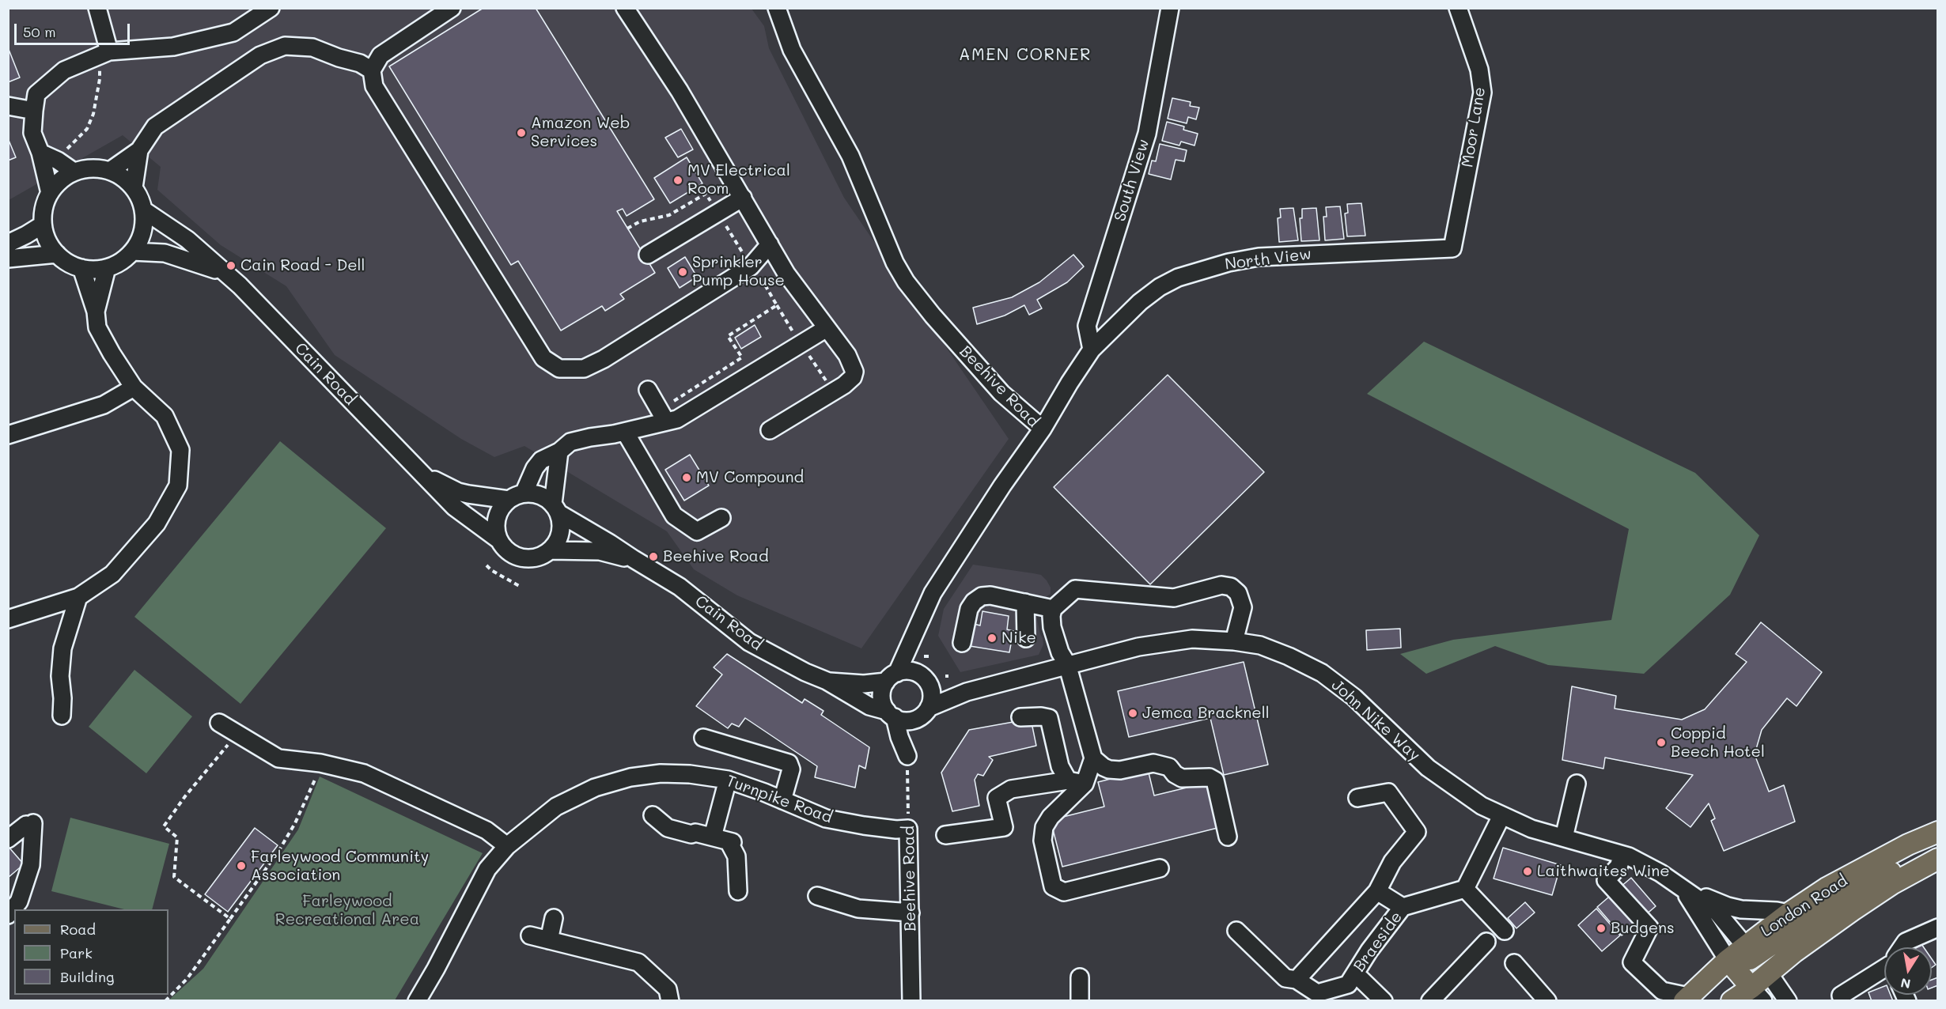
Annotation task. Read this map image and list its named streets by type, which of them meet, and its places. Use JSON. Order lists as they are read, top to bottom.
{
  "streets": {
    "main road": ["London Road"],
    "street": [
      "Moor Lane",
      "South View",
      "North View",
      "Cain Road",
      "Beehive Road",
      "John Nike Way",
      "Turnpike Road",
      "Braeside"
    ]
  },
  "crossings": [
    ["Moor Lane", "North View"],
    ["South View", "North View"],
    ["North View", "Beehive Road"],
    ["Cain Road", "Beehive Road"],
    ["Cain Road", "John Nike Way"],
    ["Beehive Road", "John Nike Way"],
    ["Beehive Road", "Turnpike Road"],
    ["John Nike Way", "London Road"]
  ],
  "districts": ["AMEN CORNER"],
  "parks": ["Farleywood Recreational Area"],
  "places": [
    "Amazon Web Services",
    "MV Electrical Room",
    "Cain Road - Dell",
    "Sprinkler Pump House",
    "MV Compound",
    "Beehive Road",
    "Nike",
    "Jemca Bracknell",
    "Coppid Beech Hotel",
    "Farleywood Community Association",
    "Laithwaites Wine",
    "Budgens"
  ],
  "legend": ["Road", "Park", "Building"],
  "scale_bar": "50 m",
  "north": "bottom"
}
